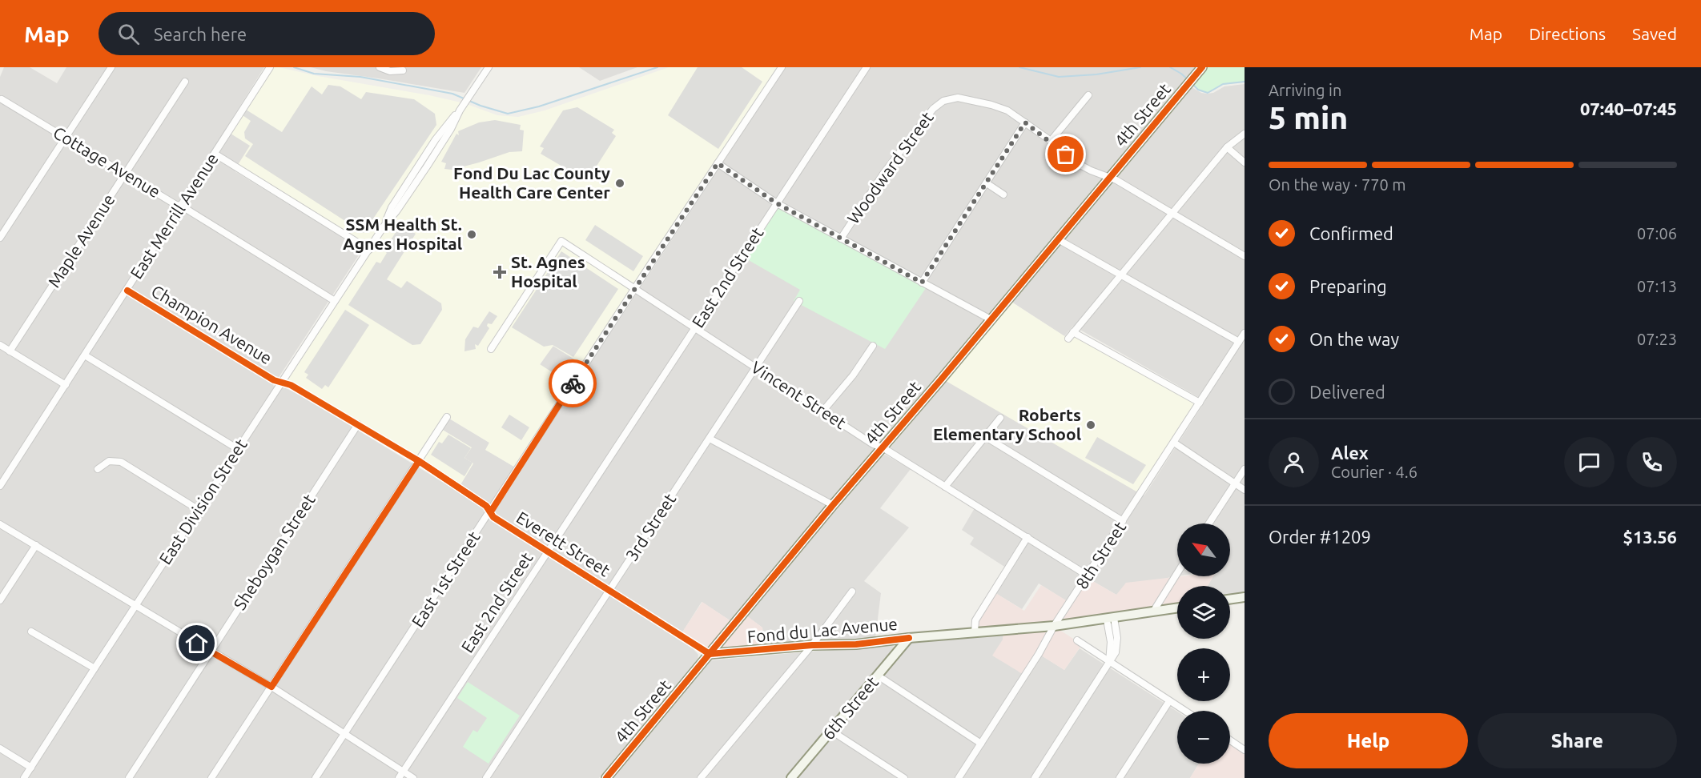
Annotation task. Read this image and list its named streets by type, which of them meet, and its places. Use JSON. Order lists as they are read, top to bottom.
{
  "streets": {
    "street": [
      "4th Street",
      "Cottage Avenue",
      "Woodward Street",
      "East Merrill Avenue",
      "Maple Avenue",
      "East 2nd Street",
      "Champion Avenue",
      "Vincent Street",
      "East Division Street",
      "3rd Street",
      "Everett Street",
      "Sheboygan Street",
      "8th Street",
      "East 1st Street",
      "Fond du Lac Avenue",
      "6th Street"
    ]
  },
  "crossings": [
    ["4th Street", "Woodward Street"],
    ["4th Street", "Vincent Street"],
    ["4th Street", "Everett Street"],
    ["4th Street", "Fond du Lac Avenue"],
    ["Cottage Avenue", "East Merrill Avenue"],
    ["Cottage Avenue", "Maple Avenue"],
    ["Cottage Avenue", "East Division Street"],
    ["East Merrill Avenue", "Champion Avenue"],
    ["East 2nd Street", "Vincent Street"],
    ["East 2nd Street", "Everett Street"],
    ["Champion Avenue", "East Division Street"],
    ["Champion Avenue", "Everett Street"],
    ["Vincent Street", "3rd Street"],
    ["Vincent Street", "8th Street"],
    ["Vincent Street", "East 1st Street"],
    ["East Division Street", "Everett Street"],
    ["3rd Street", "Everett Street"],
    ["Everett Street", "Sheboygan Street"],
    ["Everett Street", "East 1st Street"],
    ["Everett Street", "Fond du Lac Avenue"],
    ["8th Street", "Fond du Lac Avenue"],
    ["Fond du Lac Avenue", "6th Street"]
  ],
  "places": {
    "other": ["Fond Du Lac County Health Care Center", "SSM Health St. Agnes Hospital", "Roberts Elementary School"],
    "health": ["St. Agnes Hospital"]
  },
  "north": "top left",
  "page": {
    "header": "Map",
    "search": "Search here",
    "nav": ["Map", "Directions", "Saved"],
    "heading": ["5 min", "Arriving in", "07:40–07:45"],
    "panel": [
      "Alex",
      "Courier · 4.6",
      "Order #1209",
      "$13.56"
    ],
    "bar": "On the way · 770 m",
    "list": [
      ["Confirmed", "07:06"],
      ["Preparing", "07:13"],
      ["On the way", "07:23"],
      "Delivered"
    ],
    "map_buttons": ["+", "−"],
    "buttons": ["Help", "Share"]
  }
}
